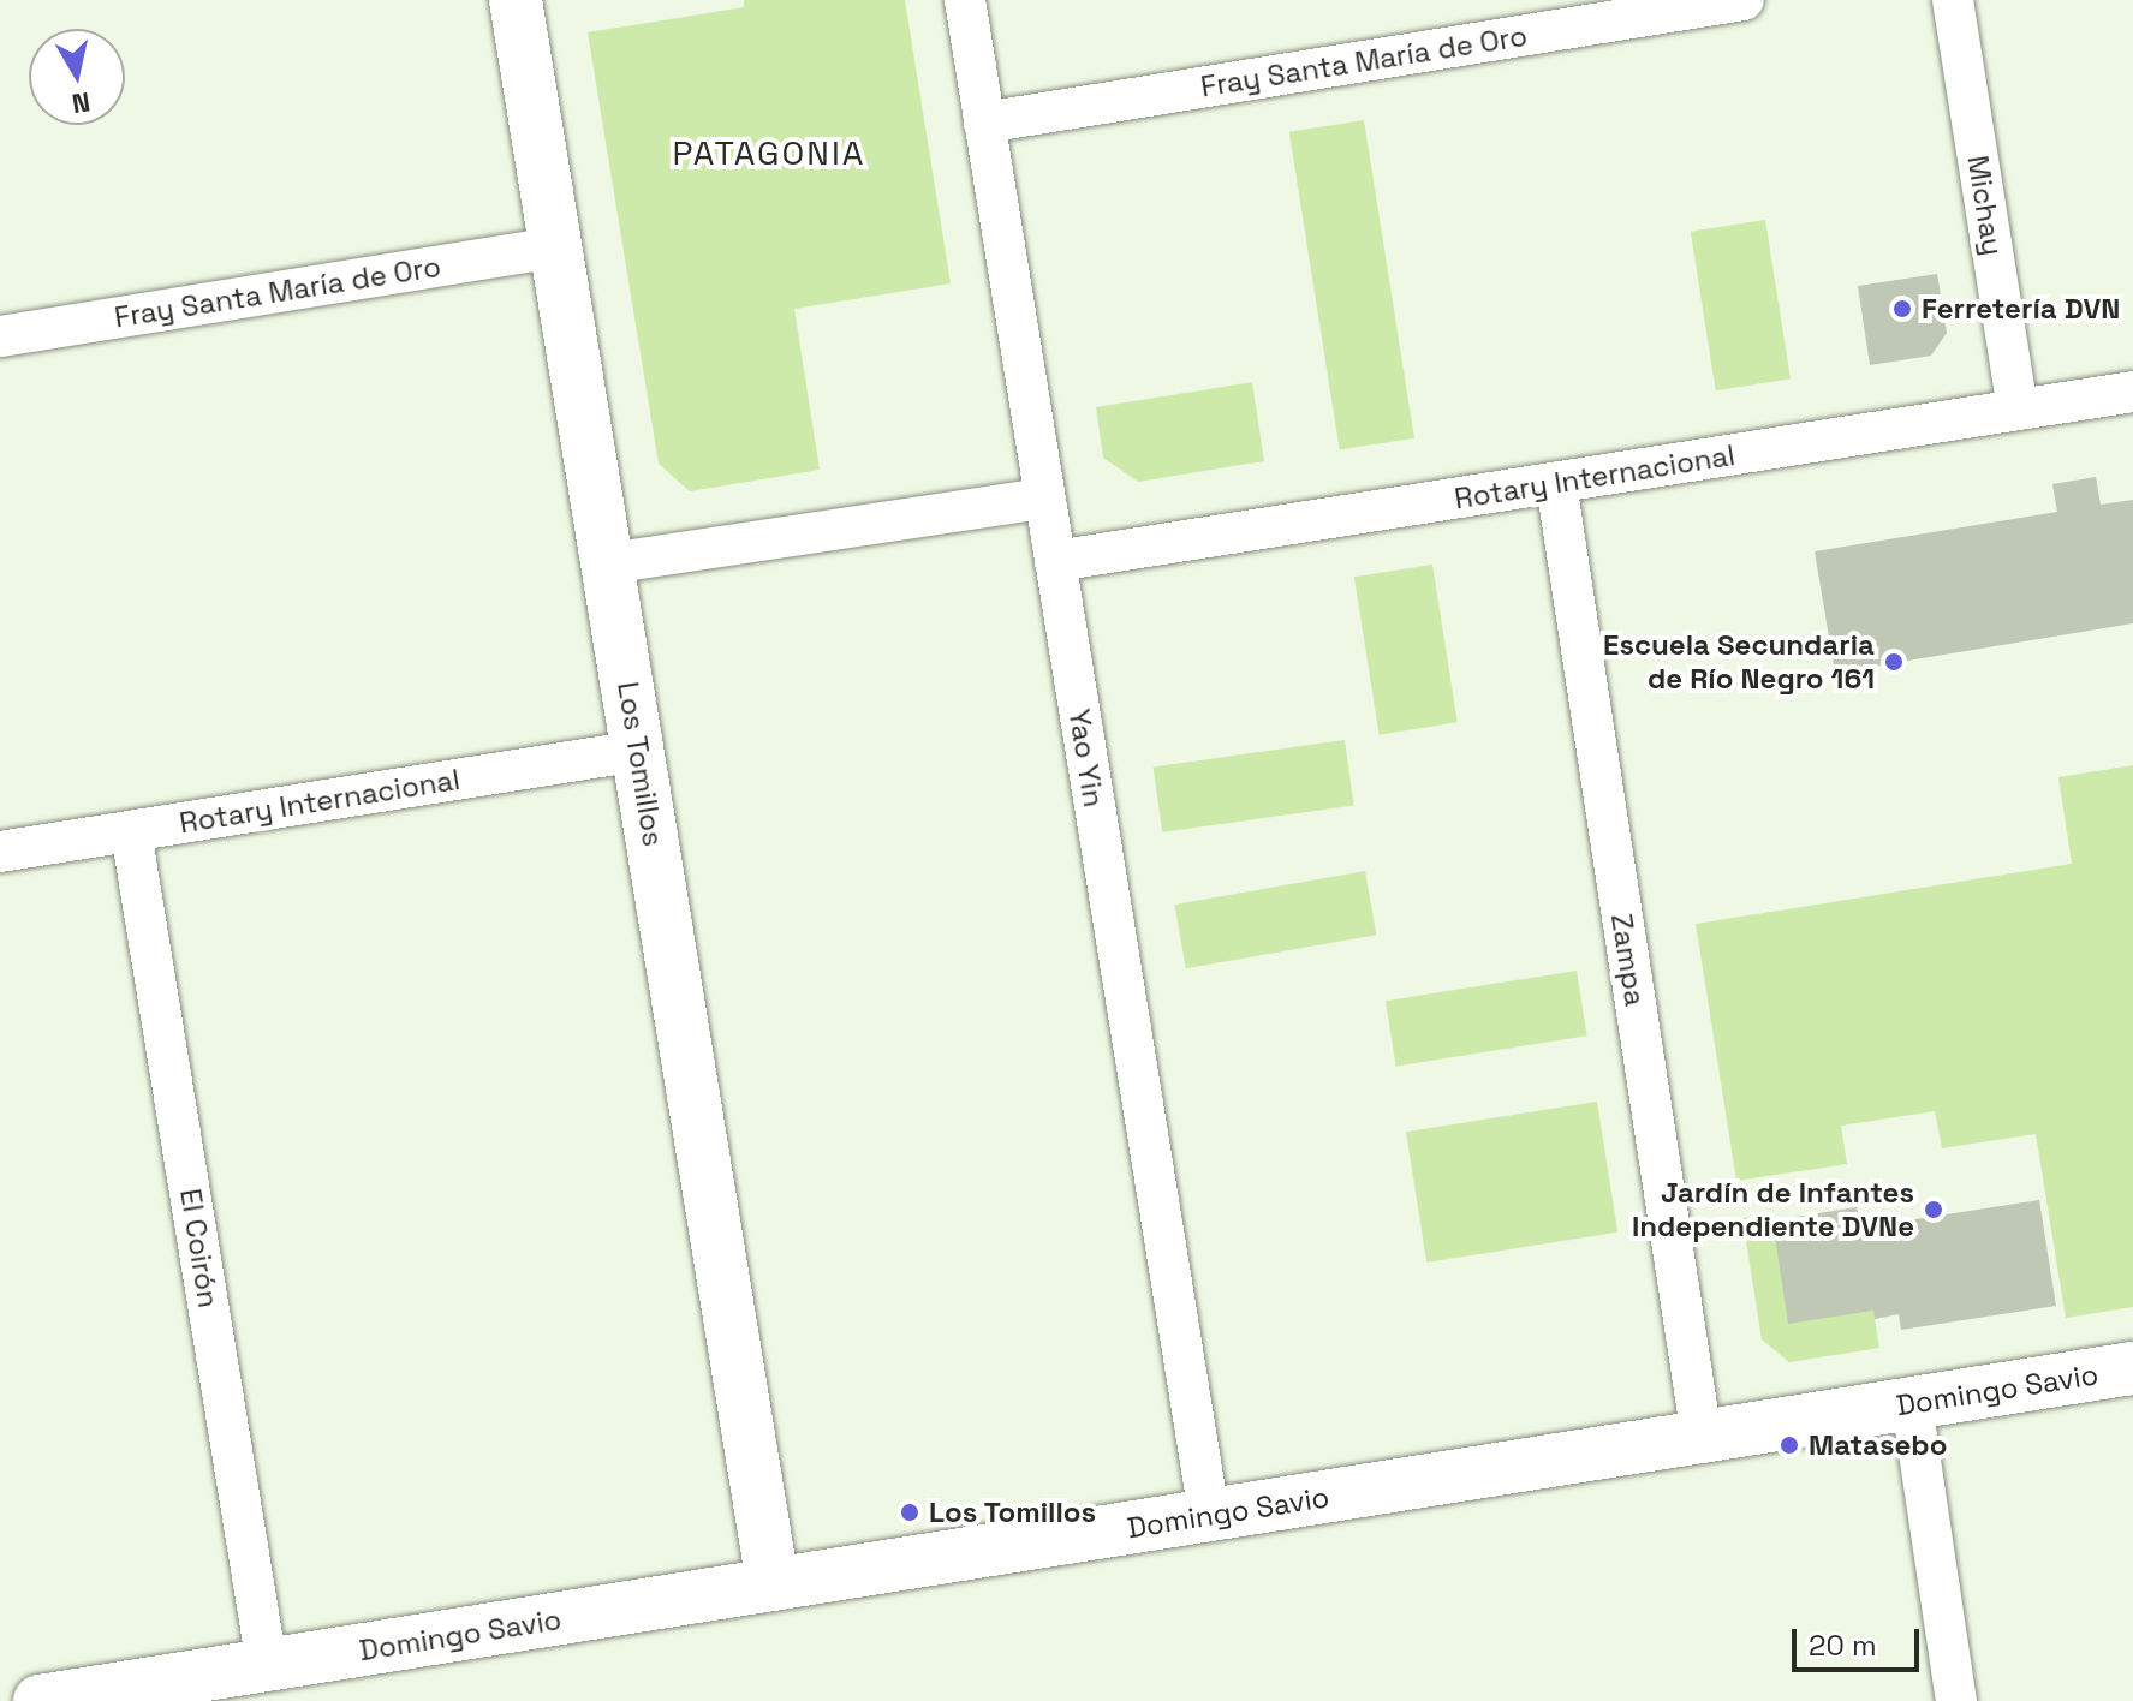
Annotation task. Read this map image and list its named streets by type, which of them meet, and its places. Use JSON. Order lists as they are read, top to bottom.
{
  "streets": {
    "street": [
      "Fray Santa María de Oro",
      "Michay",
      "Rotary Internacional",
      "Yao Yin",
      "Los Tomillos",
      "Zampa",
      "El Coirón",
      "Domingo Savio"
    ]
  },
  "crossings": [
    ["Fray Santa María de Oro", "Yao Yin"],
    ["Fray Santa María de Oro", "Los Tomillos"],
    ["Michay", "Rotary Internacional"],
    ["Rotary Internacional", "Yao Yin"],
    ["Rotary Internacional", "Los Tomillos"],
    ["Rotary Internacional", "Zampa"],
    ["Rotary Internacional", "El Coirón"],
    ["Yao Yin", "Domingo Savio"],
    ["Los Tomillos", "Domingo Savio"],
    ["Zampa", "Domingo Savio"],
    ["El Coirón", "Domingo Savio"]
  ],
  "districts": ["PATAGONIA"],
  "places": [
    "Ferretería DVN",
    "Escuela Secundaria de Río Negro 161",
    "Jardín de Infantes Independiente DVNe",
    "Matasebo",
    "Los Tomillos"
  ],
  "scale_bar": "20 m",
  "north": "bottom"
}
